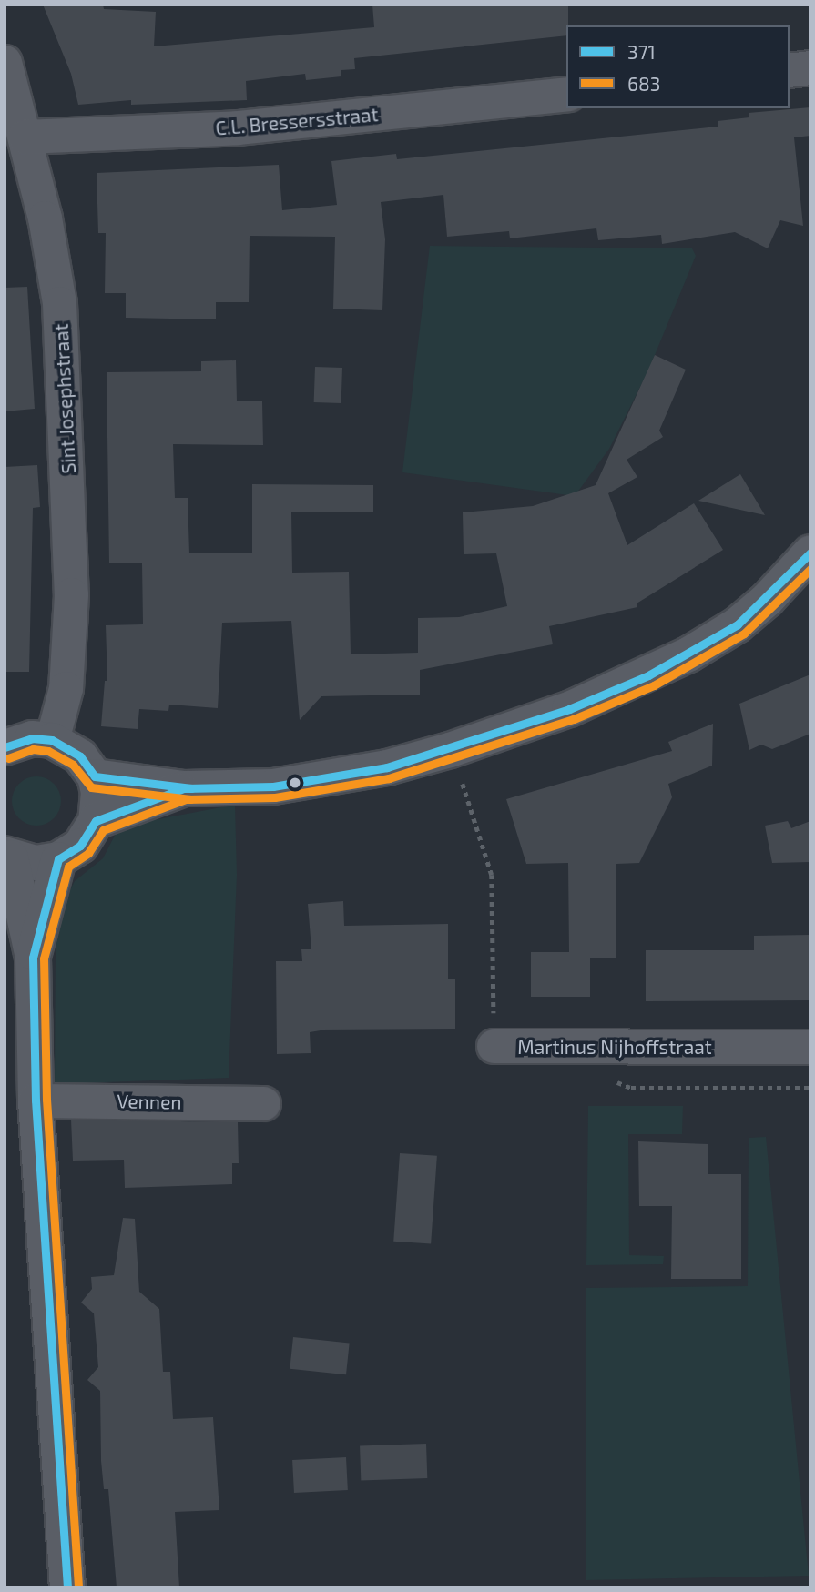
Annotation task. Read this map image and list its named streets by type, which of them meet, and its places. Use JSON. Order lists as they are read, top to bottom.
{
  "streets": {
    "street": [
      "C.L. Bressersstraat",
      "Sint Josephstraat",
      "Martinus Nijhoffstraat",
      "Vennen"
    ]
  },
  "crossings": [
    ["C.L. Bressersstraat", "Sint Josephstraat"]
  ],
  "lines": ["transit line 371", "transit line 683"],
  "legend": ["371", "683"]
}
